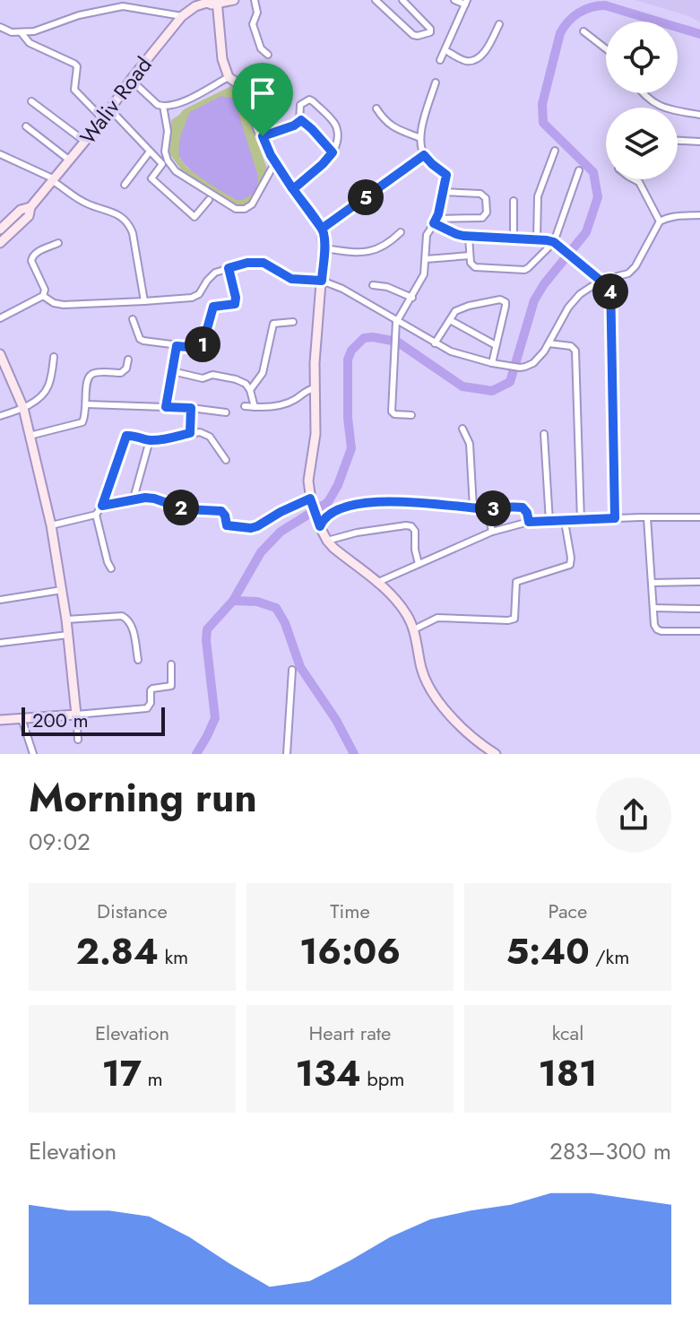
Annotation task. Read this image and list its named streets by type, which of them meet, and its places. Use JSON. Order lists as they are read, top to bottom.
{
  "streets": {
    "street": ["Waliv Road"]
  },
  "scale_bar": "200 m",
  "page": {
    "pins": [
      "5",
      "4",
      "1",
      "2",
      "3"
    ],
    "scale": "200 m",
    "heading": ["Morning run", "09:02"],
    "stats": [
      ["Distance", "2.84 km"],
      ["Time", "16:06"],
      ["Pace", "5:40 /km"],
      ["Elevation", "17 m"],
      ["Heart rate", "134 bpm"],
      ["kcal", "181"]
    ],
    "chart": ["Elevation", "283–300 m"]
  }
}
